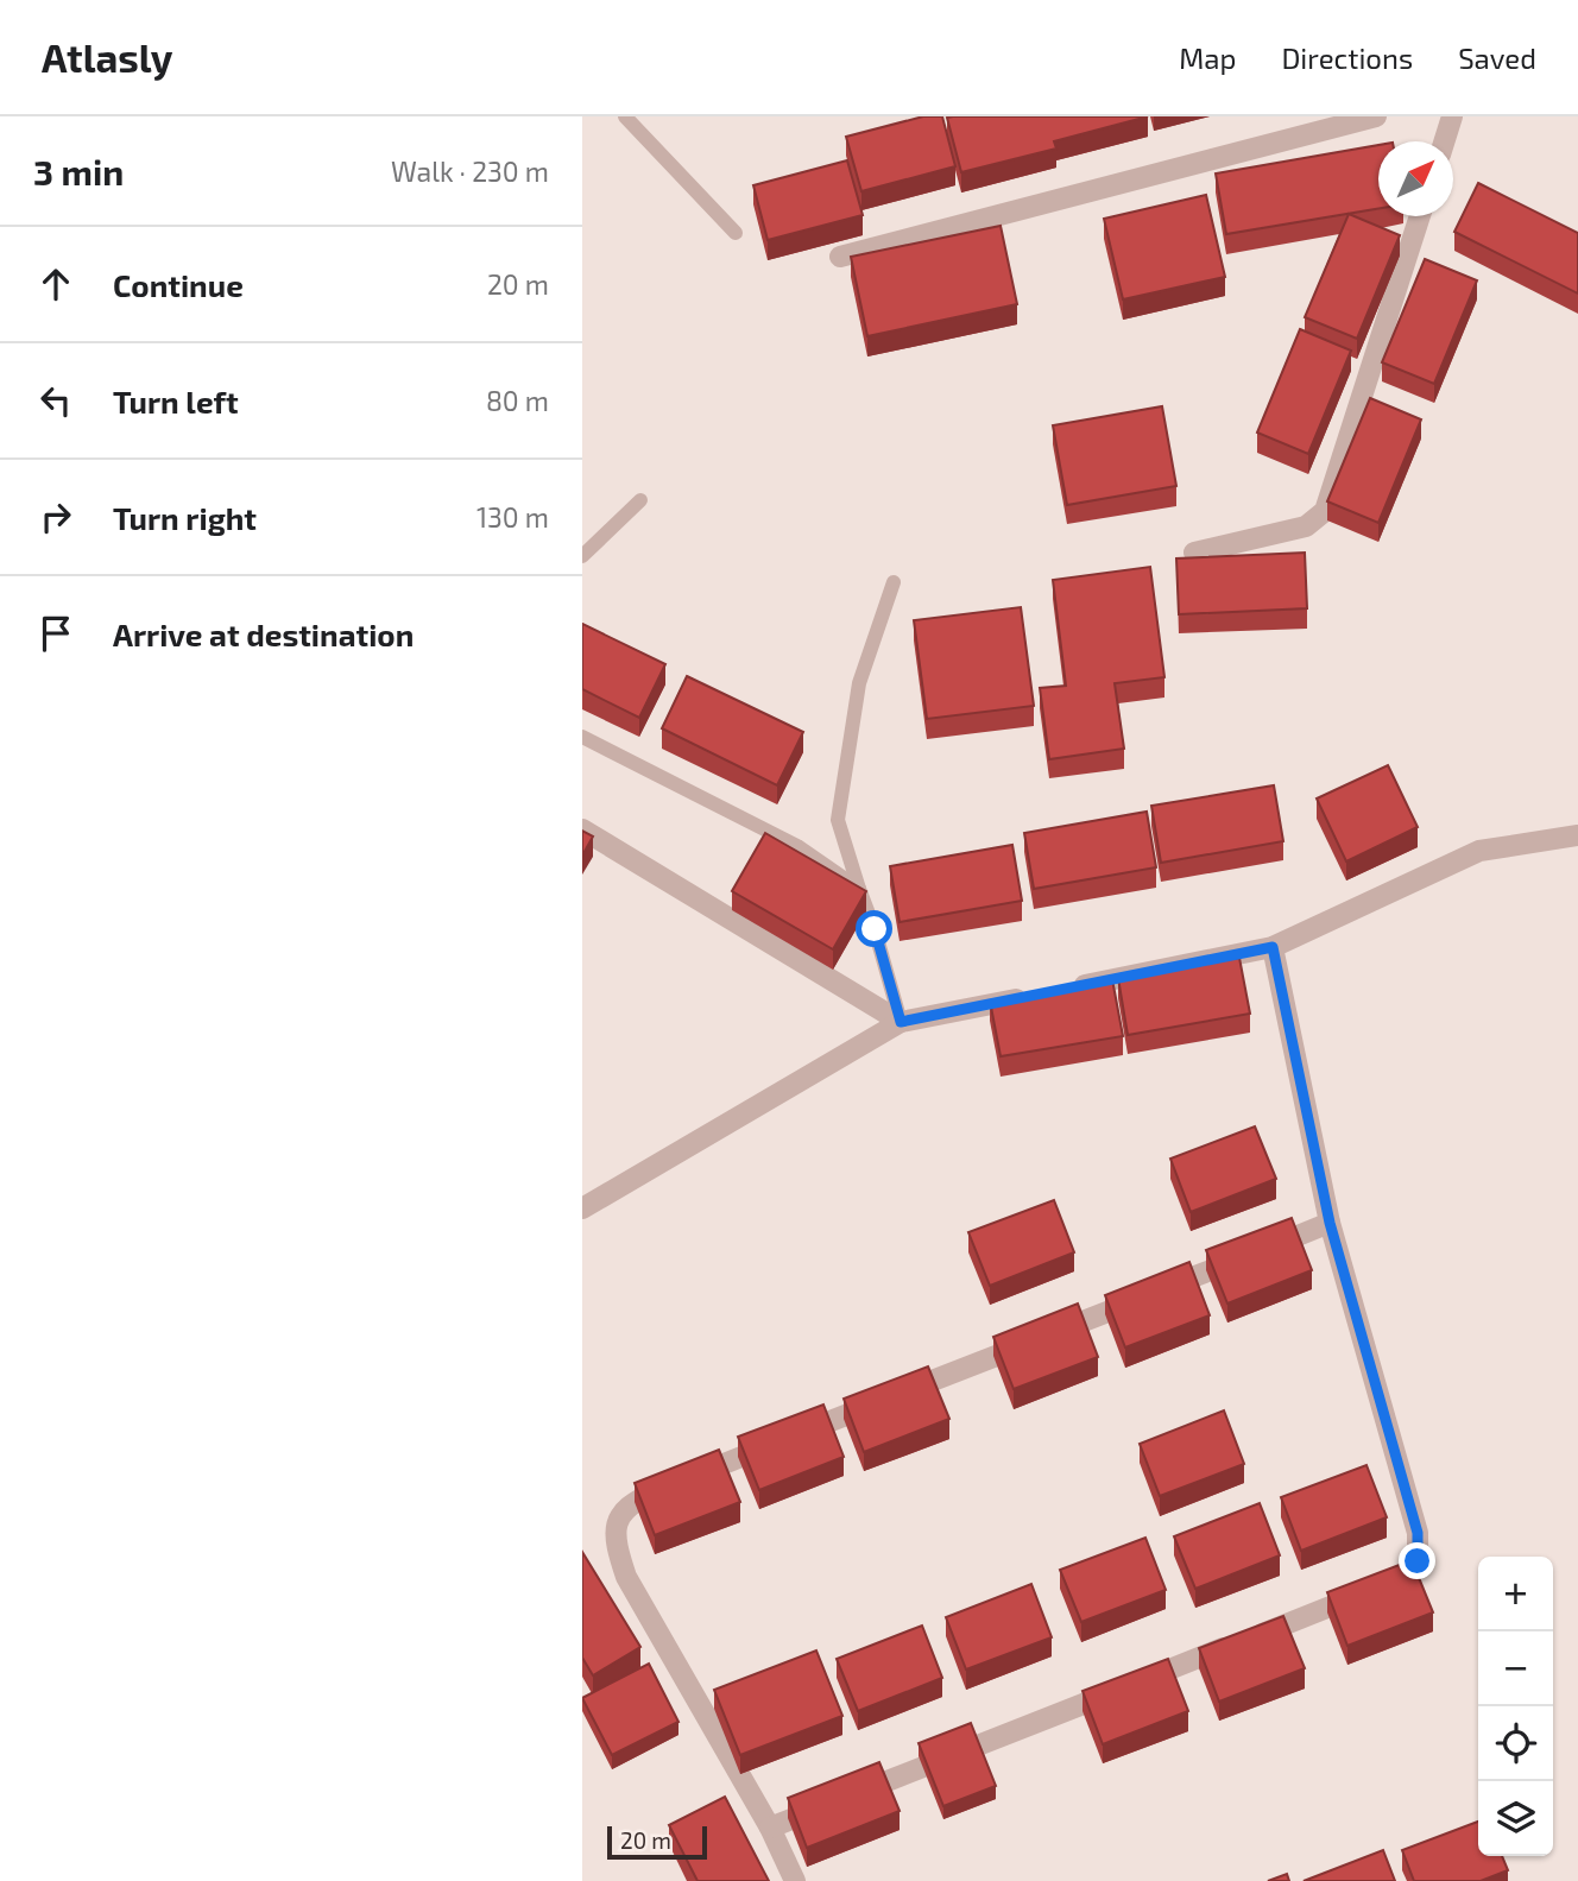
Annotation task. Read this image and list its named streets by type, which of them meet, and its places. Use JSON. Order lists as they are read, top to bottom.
{
  "scale_bar": "20 m",
  "north": "top right",
  "page": {
    "header": "Atlasly",
    "nav": ["Map", "Directions", "Saved"],
    "heading": ["3 min", "Walk · 230 m"],
    "list": [
      ["Continue", "20 m"],
      ["Turn left", "80 m"],
      ["Turn right", "130 m"],
      "Arrive at destination"
    ],
    "map_buttons": ["+", "−"],
    "scale": "20 m"
  }
}
